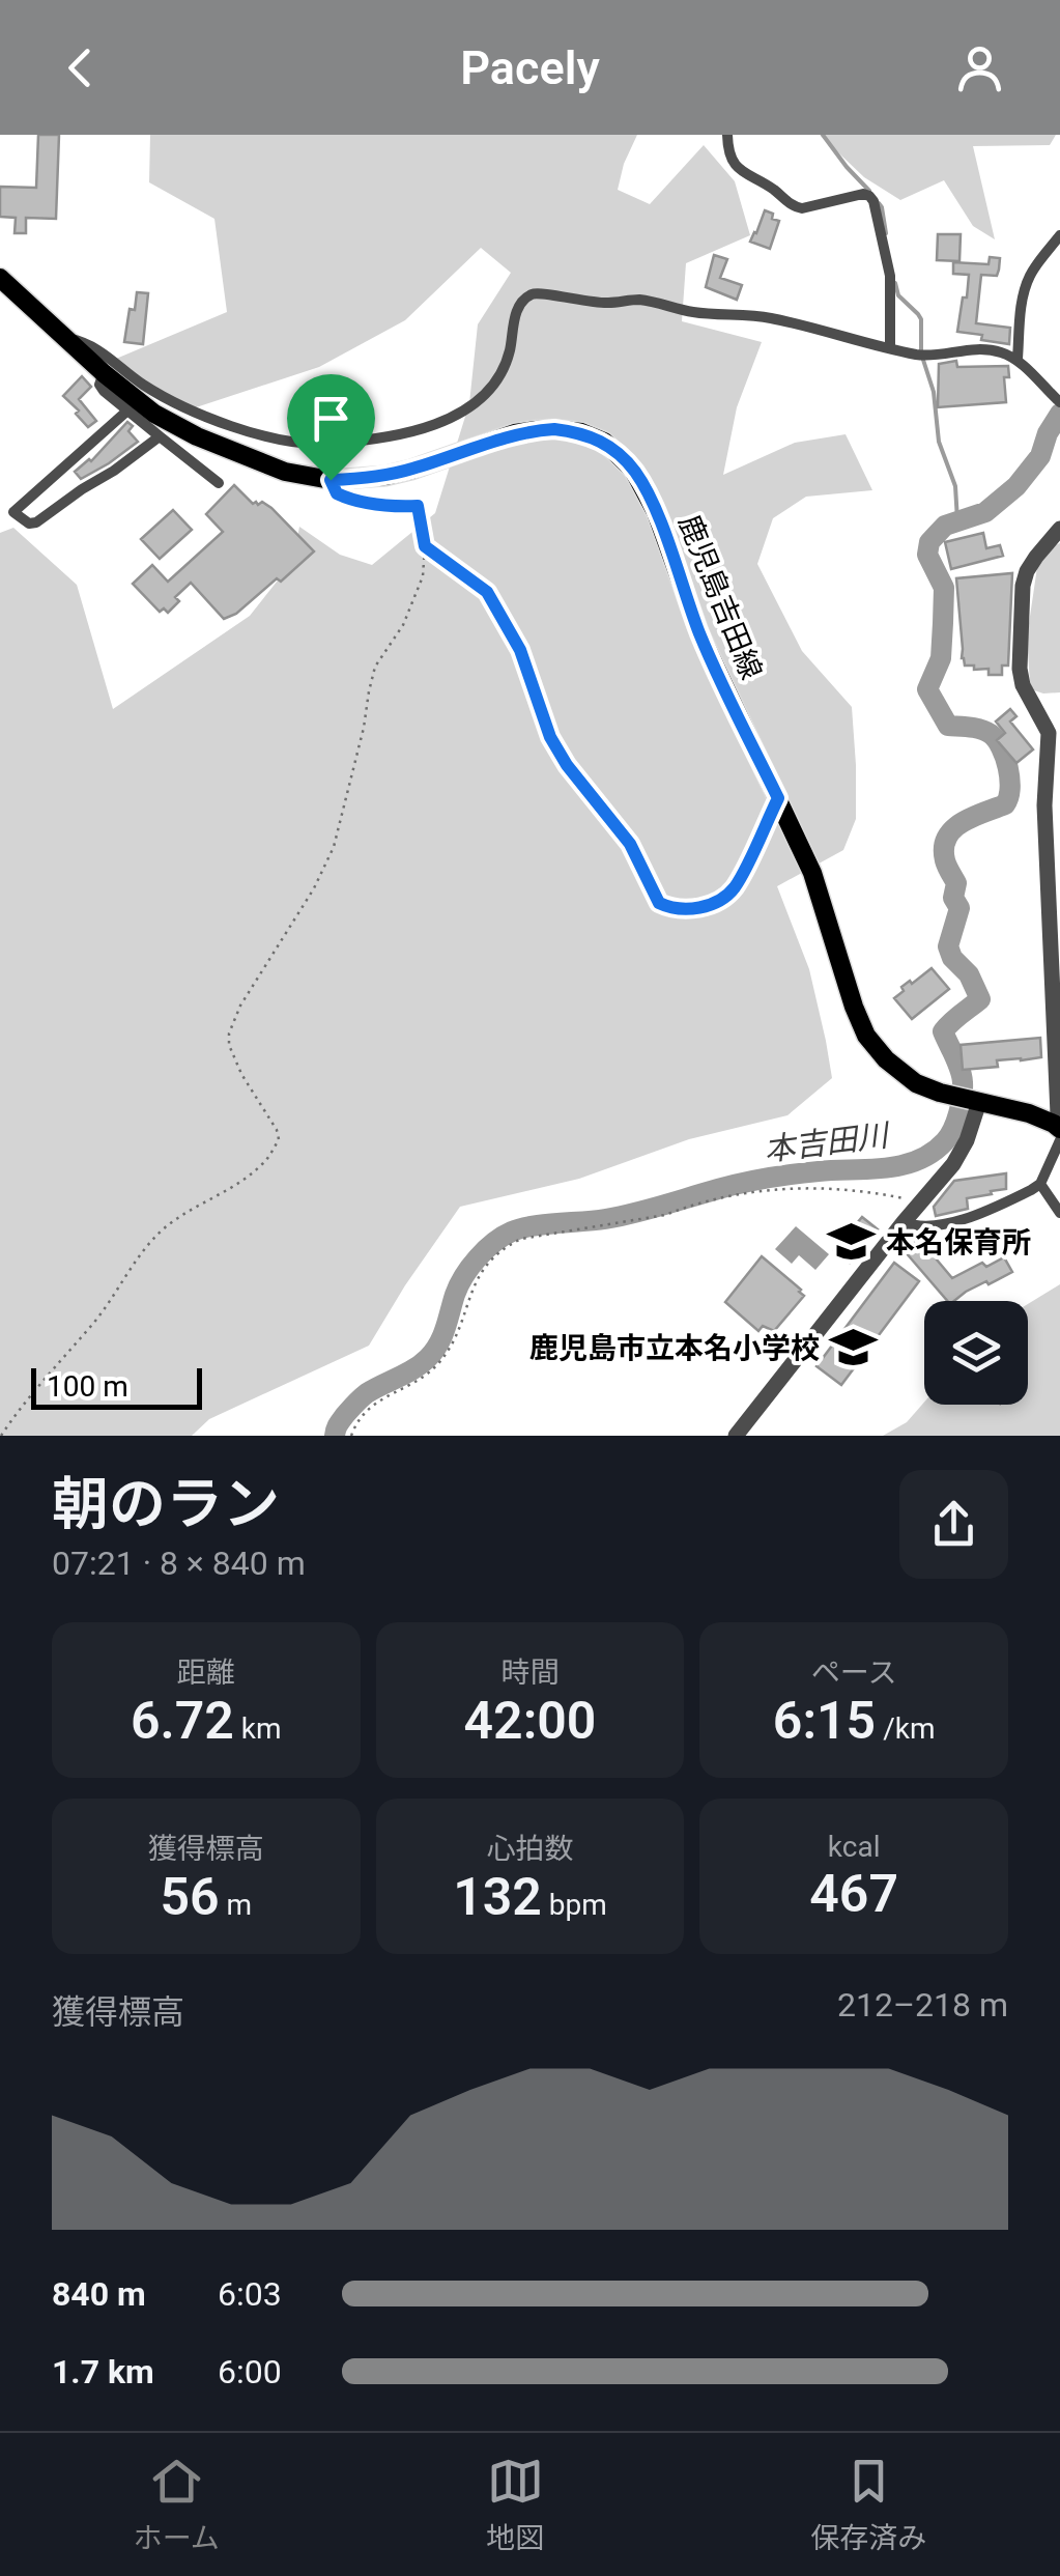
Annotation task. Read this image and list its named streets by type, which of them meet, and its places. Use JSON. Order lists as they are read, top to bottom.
{
  "streets": {
    "main road": ["鹿児島吉田線"]
  },
  "water": ["本吉田川"],
  "places": {
    "school or university": ["本名保育所", "鹿児島市立本名小学校"]
  },
  "scale_bar": "100 m",
  "page": {
    "header": "Pacely",
    "scale": "100 m",
    "heading": ["朝のラン", "07:21 · 8 × 840 m"],
    "stats": [
      ["距離", "6.72 km"],
      ["時間", "42:00"],
      ["ペース", "6:15 /km"],
      ["獲得標高", "56 m"],
      ["心拍数", "132 bpm"],
      ["kcal", "467"]
    ],
    "chart": ["獲得標高", "212–218 m"],
    "list": [
      {
        "name": "840 m",
        "note": "6:03"
      },
      {
        "name": "1.7 km",
        "note": "6:00"
      }
    ],
    "tabs": ["ホーム", "地図", "保存済み"]
  }
}
